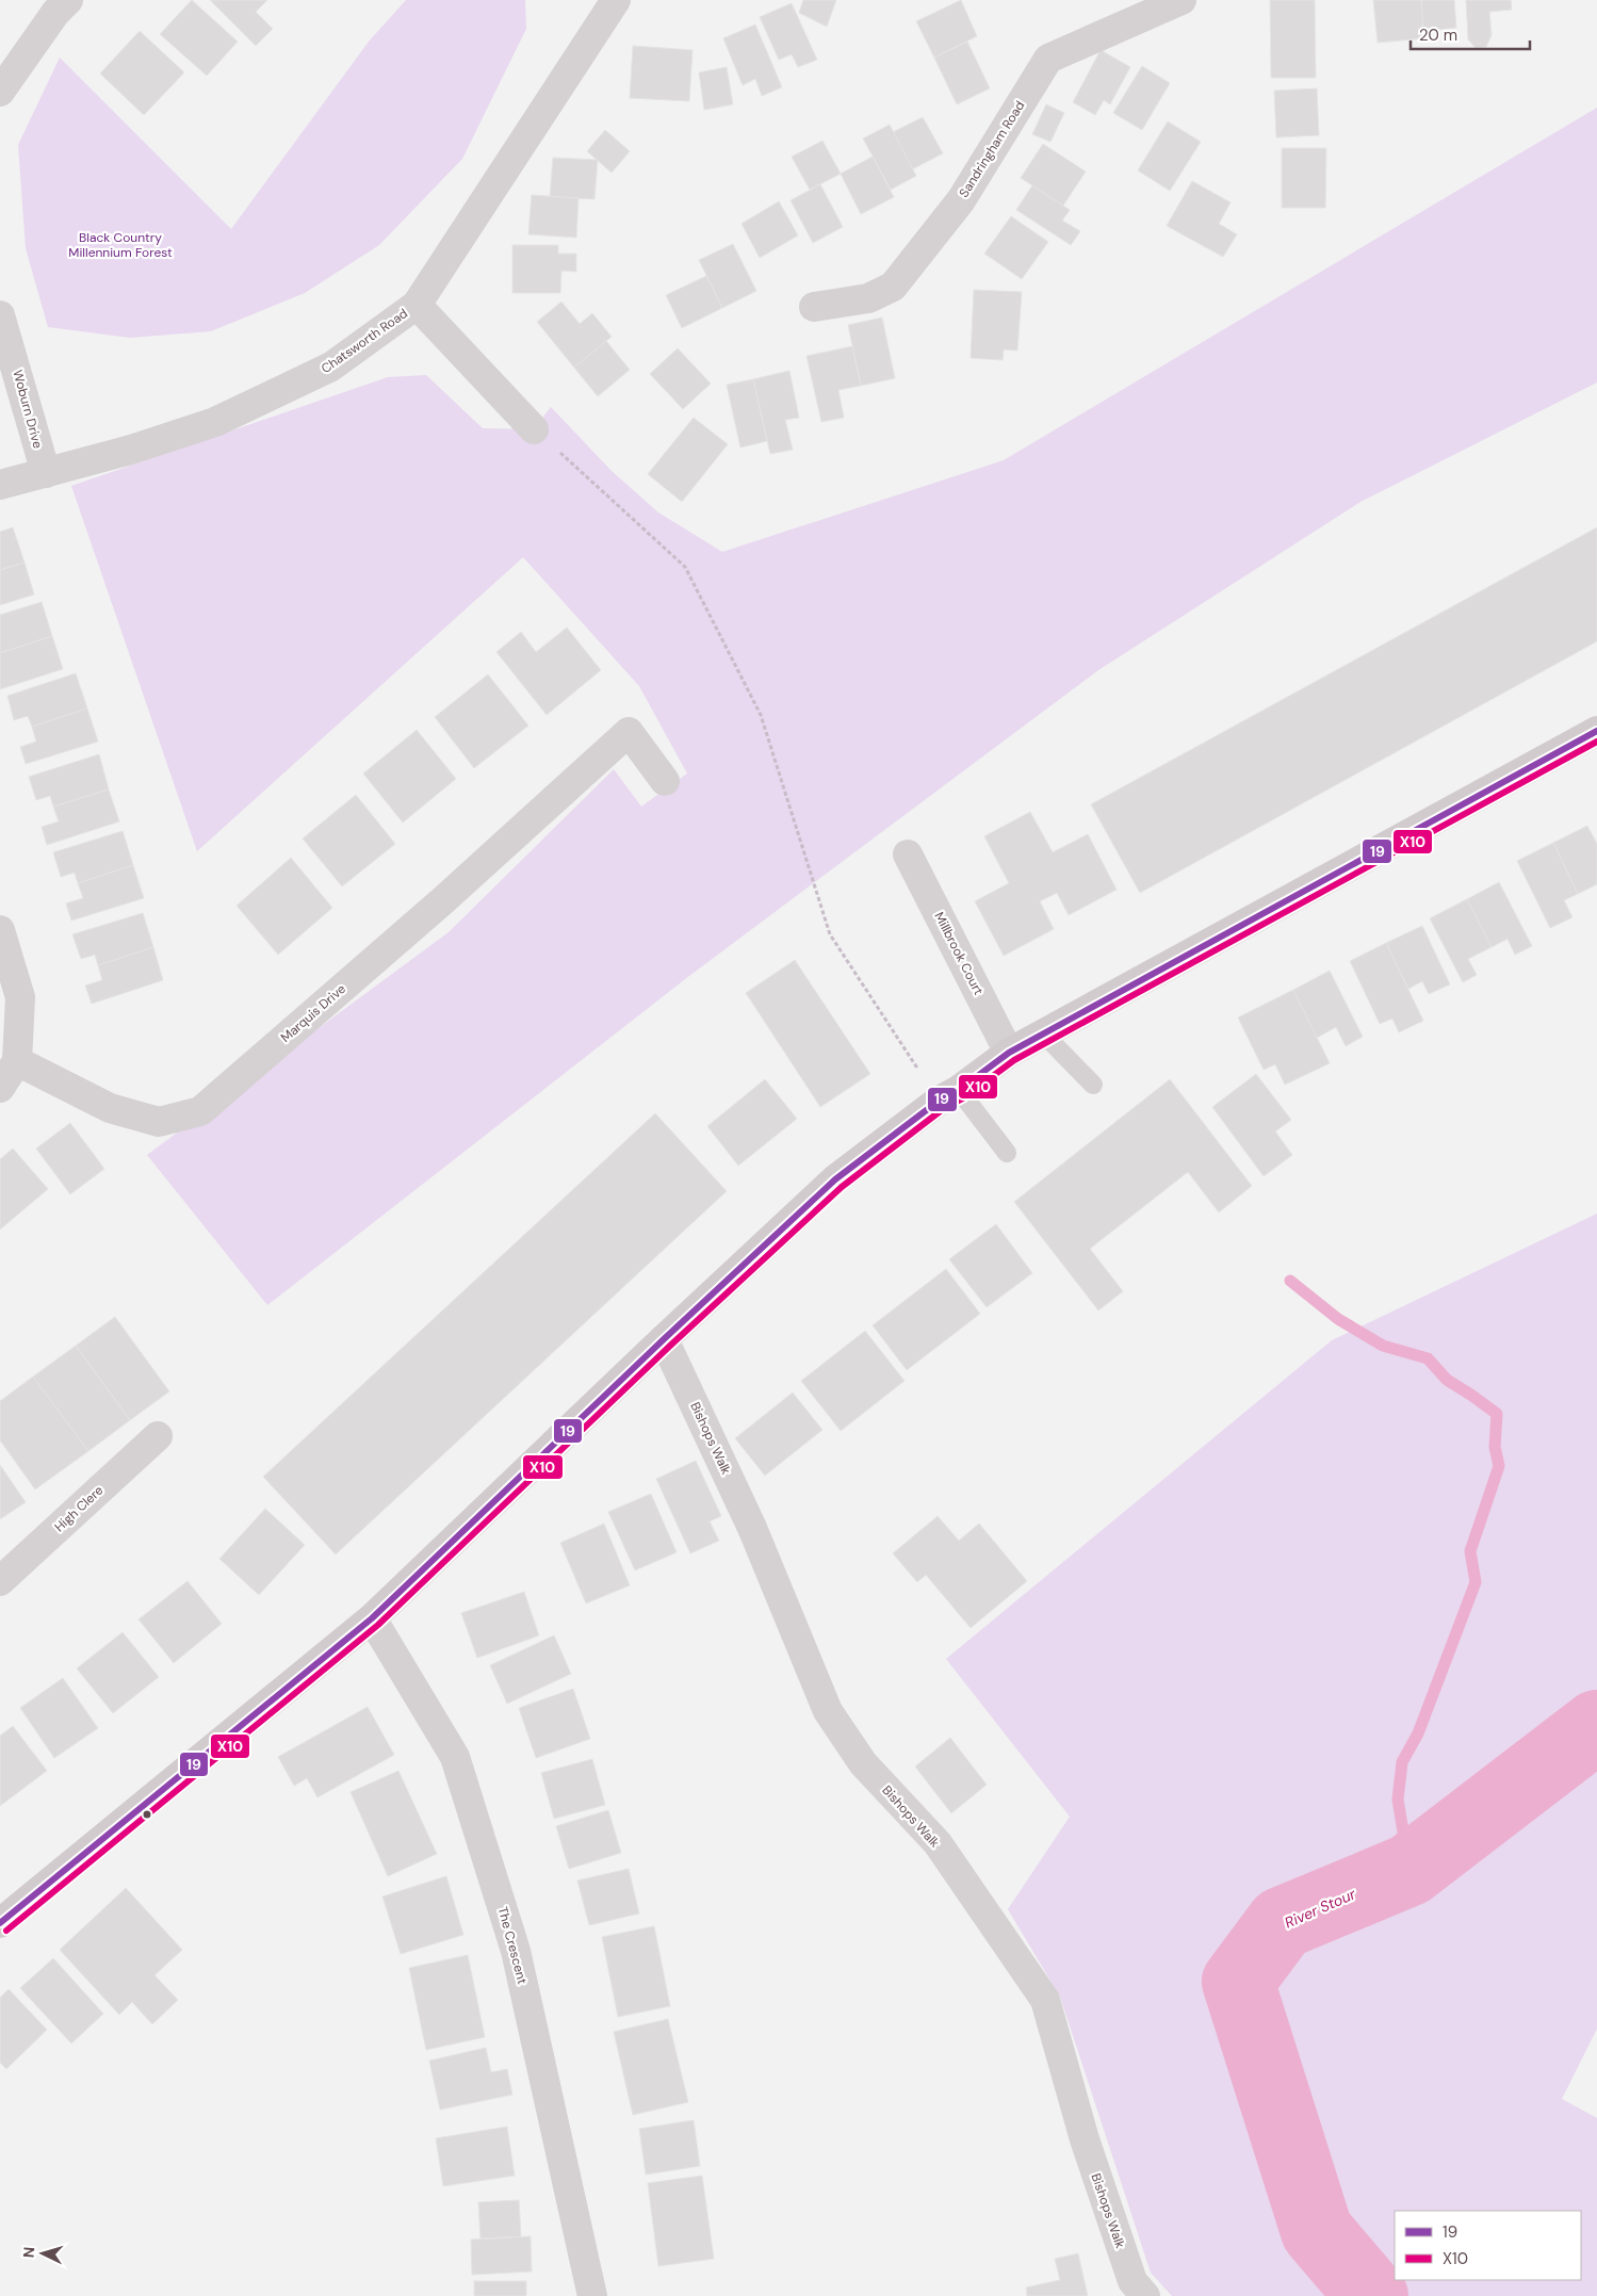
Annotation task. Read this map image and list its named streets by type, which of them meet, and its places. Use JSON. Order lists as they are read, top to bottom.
{
  "streets": {
    "street": [
      "Sandringham Road",
      "Chatsworth Road",
      "Woburn Drive",
      "Millbrook Court",
      "Marquis Drive",
      "Bishops Walk",
      "High Clere",
      "The Crescent"
    ]
  },
  "crossings": [
    ["Chatsworth Road", "Woburn Drive"]
  ],
  "water": ["River Stour"],
  "parks": ["Black Country Millennium Forest"],
  "lines": ["transit line 19", "transit line X10"],
  "legend": ["19", "X10"],
  "scale_bar": "20 m",
  "north": "left"
}
